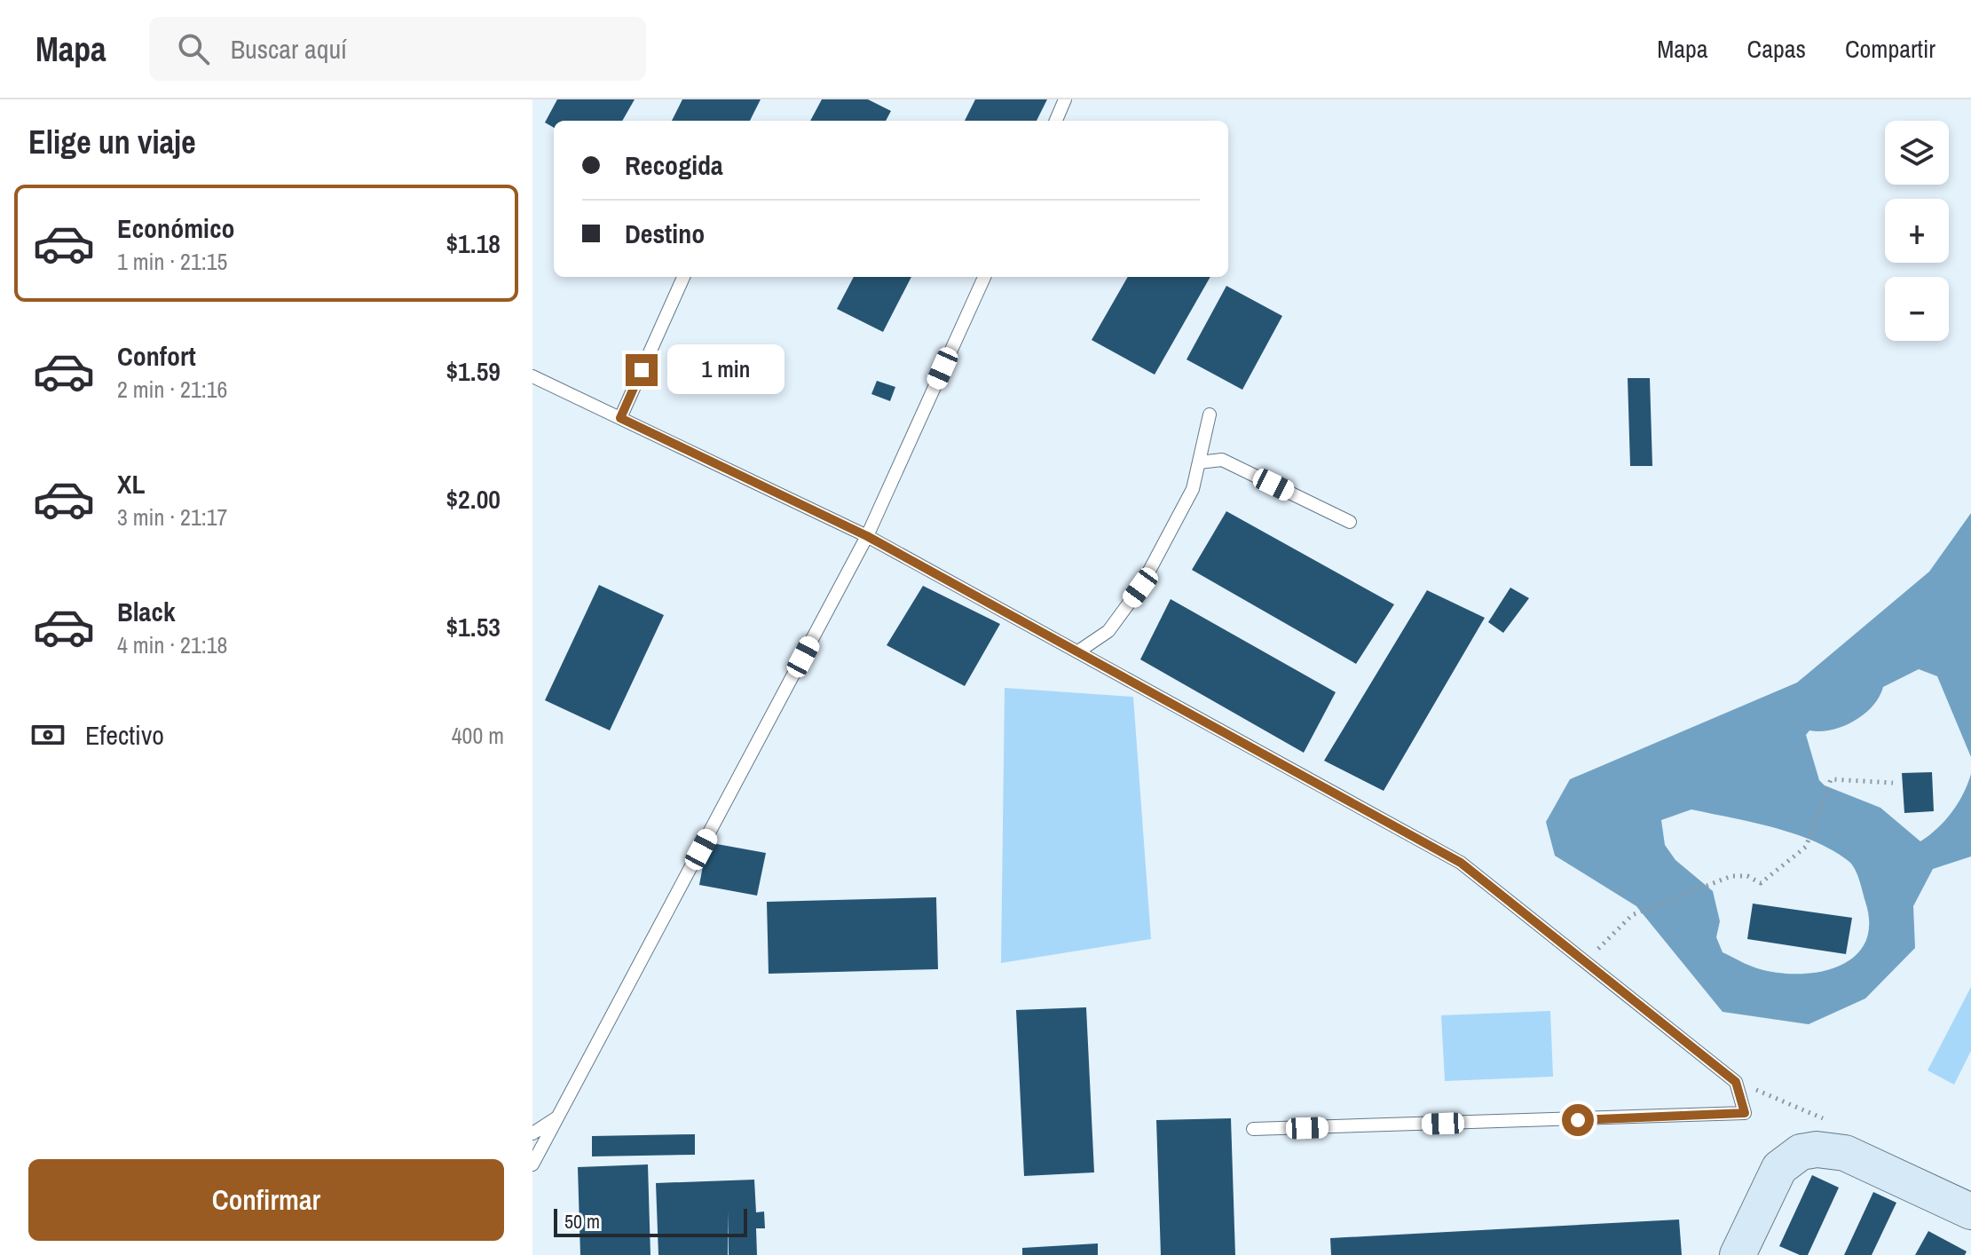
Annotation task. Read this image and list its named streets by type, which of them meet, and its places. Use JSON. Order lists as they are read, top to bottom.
{
  "scale_bar": "50 m",
  "page": {
    "header": "Mapa",
    "search": "Buscar aquí",
    "nav": ["Mapa", "Capas", "Compartir"],
    "heading": "Elige un viaje",
    "map_buttons": ["+", "−"],
    "banner": ["Recogida", "Destino"],
    "list": [
      {
        "name": "Económico",
        "note": "1 min · 21:15",
        "value": "$1.18"
      },
      {
        "name": "Confort",
        "note": "2 min · 21:16",
        "value": "$1.59"
      },
      {
        "name": "XL",
        "note": "3 min · 21:17",
        "value": "$2.00"
      },
      {
        "name": "Black",
        "note": "4 min · 21:18",
        "value": "$1.53"
      }
    ],
    "bubble": "1 min",
    "pay": ["Efectivo", "400 m"],
    "buttons": "Confirmar",
    "scale": "50 m"
  }
}
